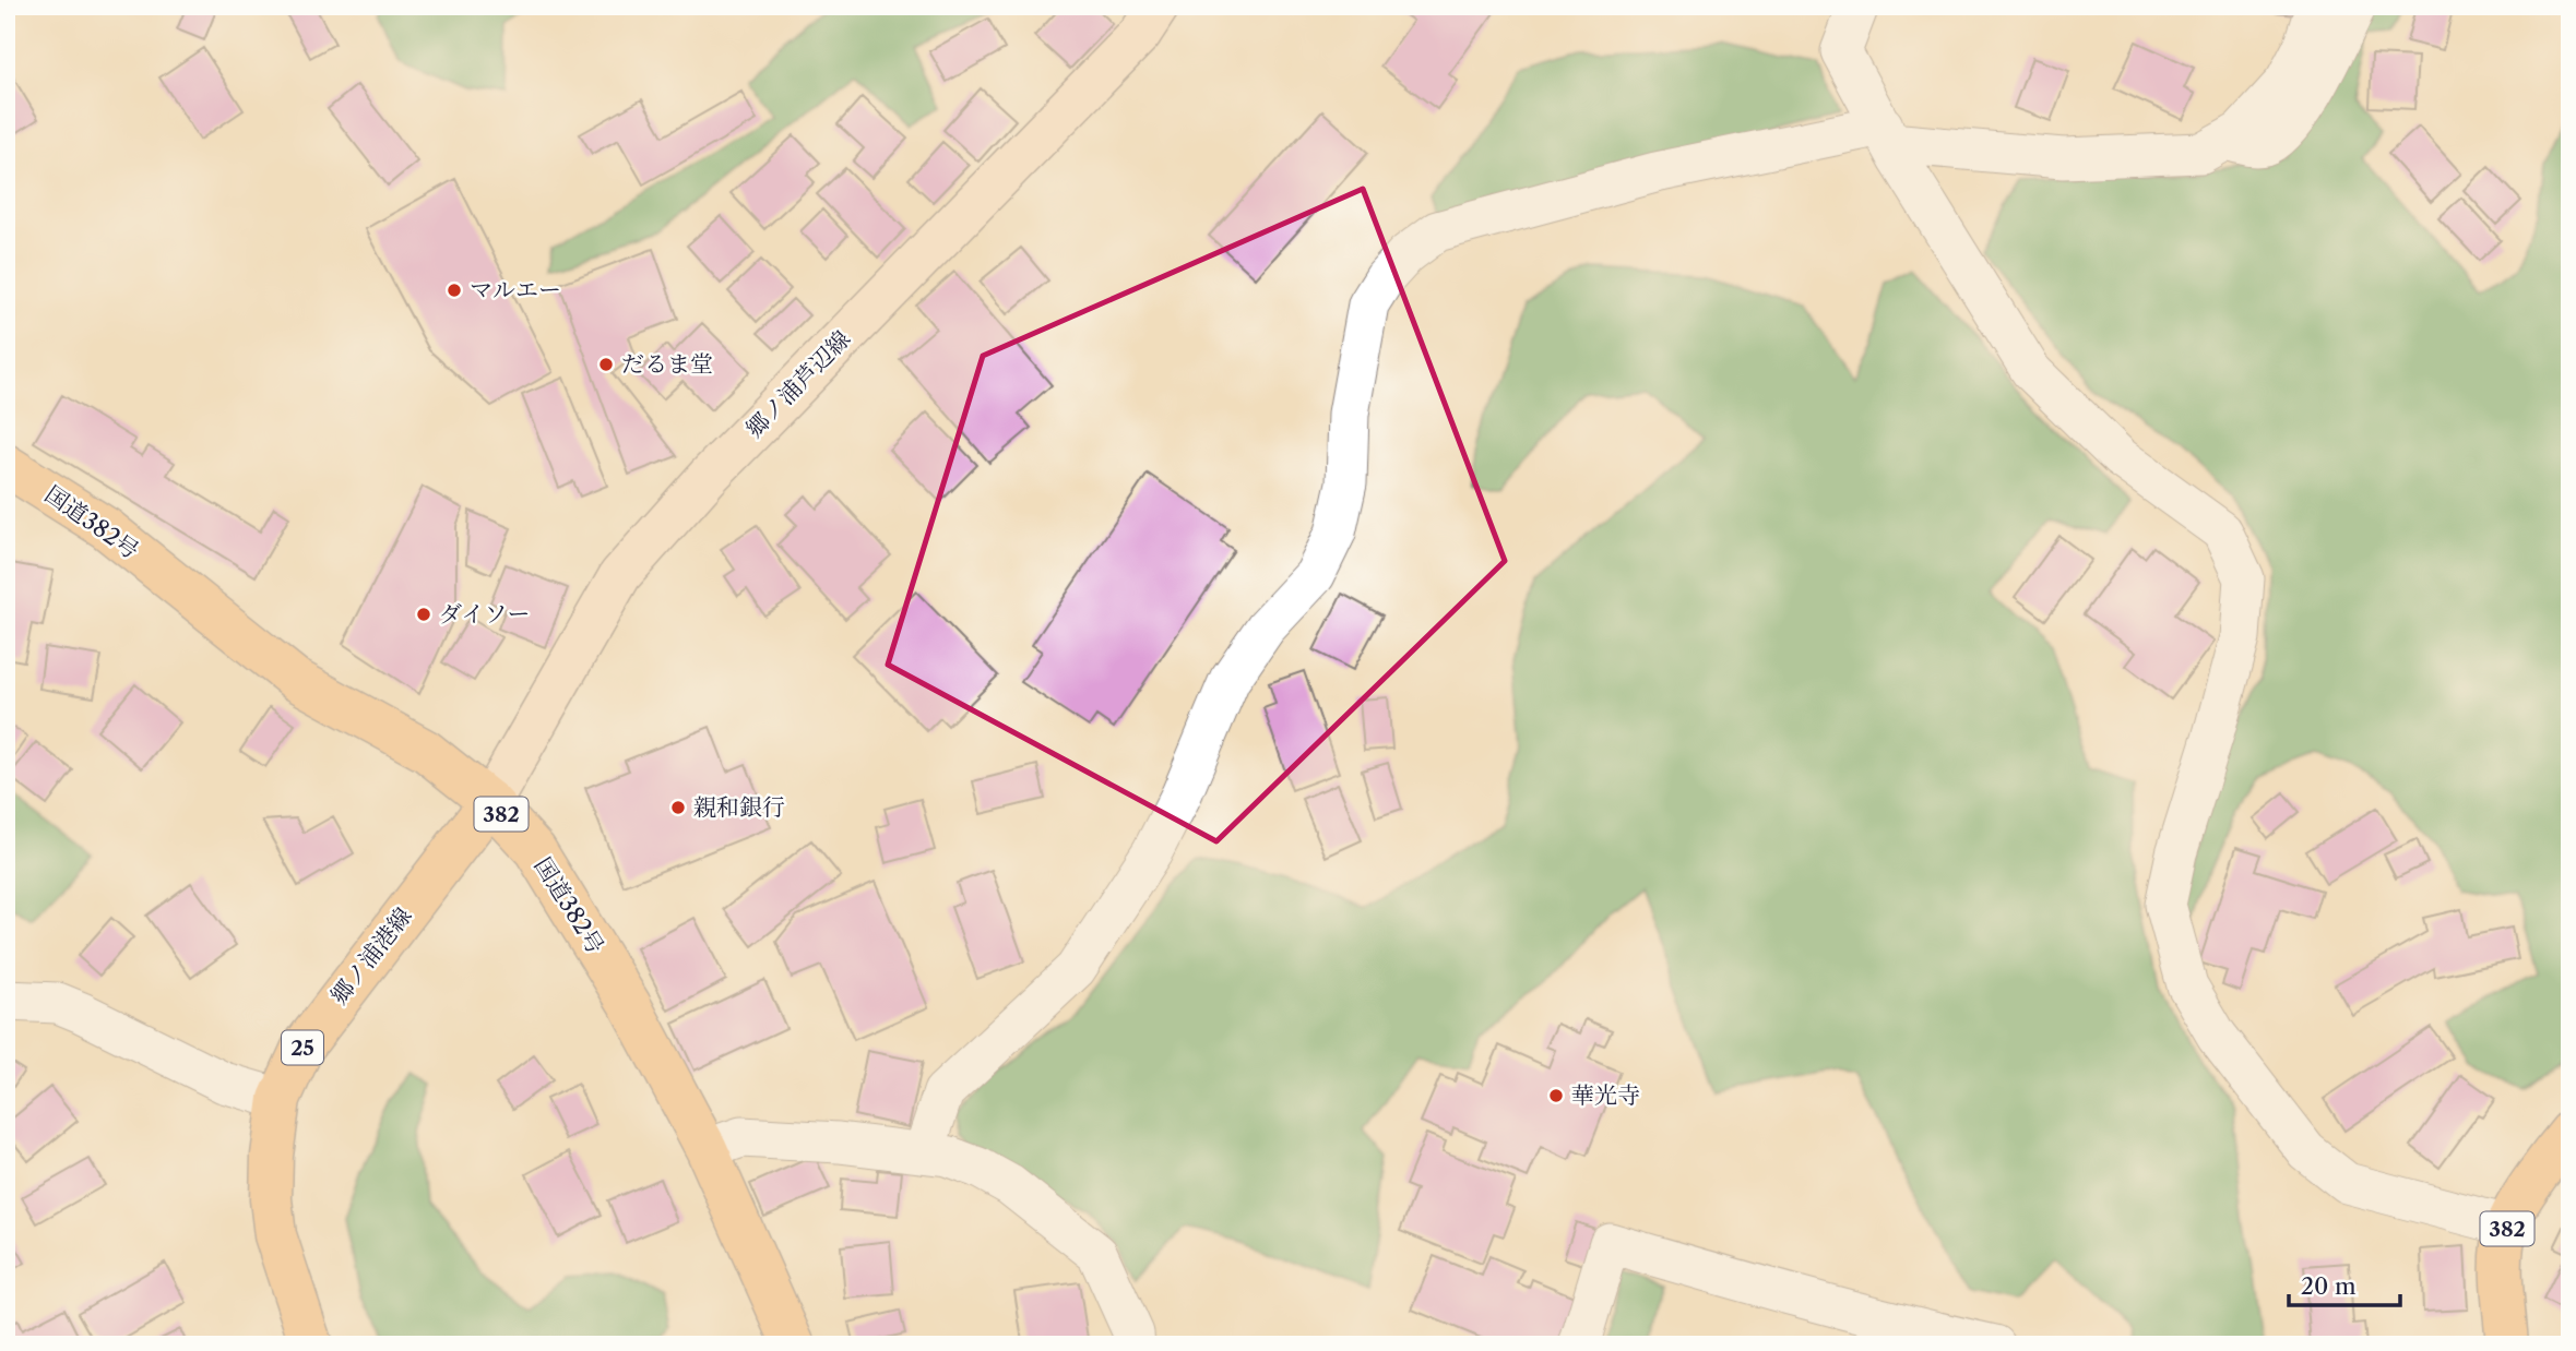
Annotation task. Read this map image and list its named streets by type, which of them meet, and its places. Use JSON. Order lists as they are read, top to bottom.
{
  "streets": {
    "main road": [
      "郷ノ浦芦辺線",
      "国道382号",
      "382",
      "郷ノ浦港線",
      "25"
    ]
  },
  "crossings": [
    ["郷ノ浦芦辺線", "国道382号"],
    ["郷ノ浦芦辺線", "郷ノ浦港線"],
    ["国道382号", "郷ノ浦港線"]
  ],
  "places": [
    "マルエー",
    "だるま堂",
    "ダイソー",
    "親和銀行",
    "華光寺"
  ],
  "scale_bar": "20 m"
}
